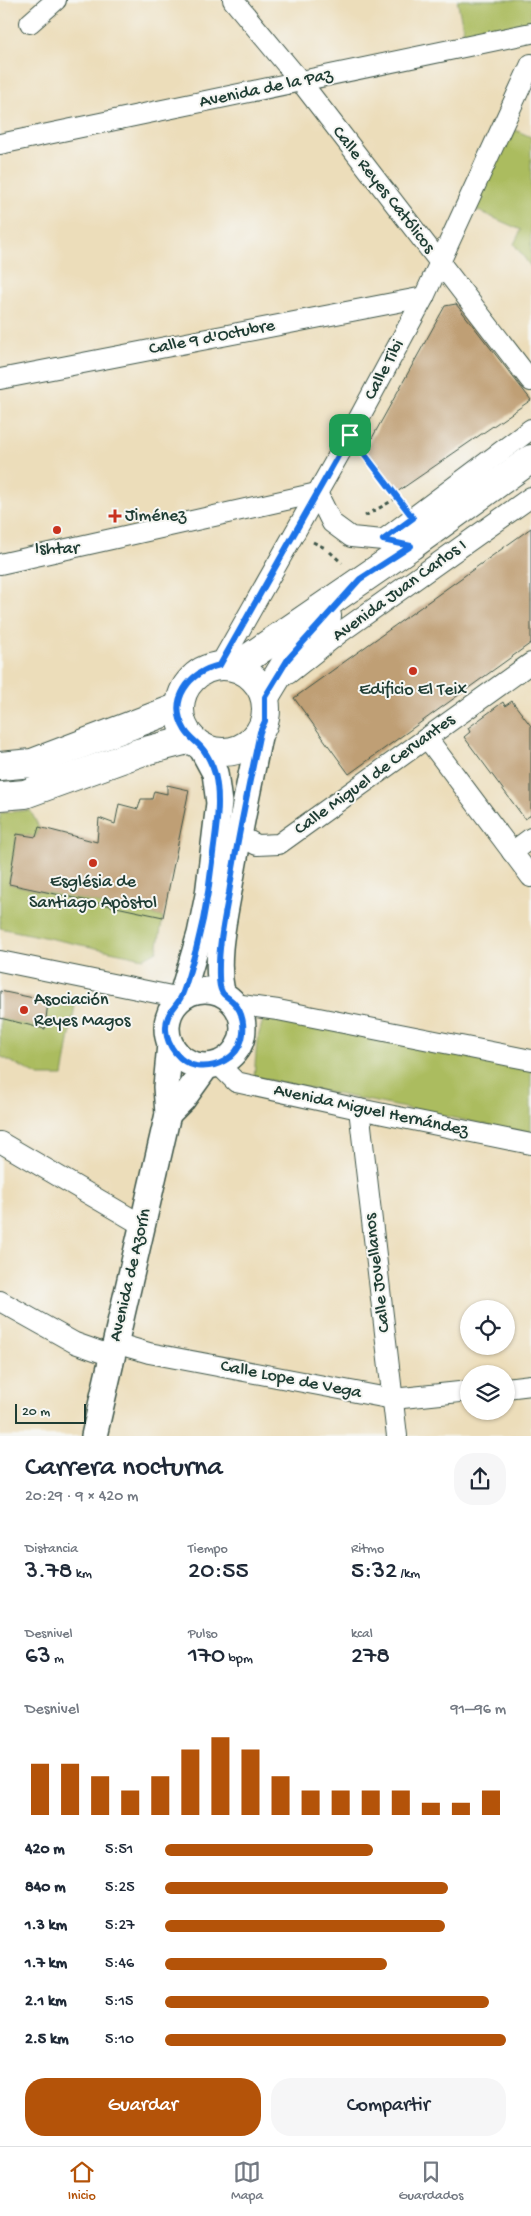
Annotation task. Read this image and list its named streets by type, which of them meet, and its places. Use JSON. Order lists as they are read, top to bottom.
{
  "streets": {
    "main road": ["Avenida Juan Carlos I"],
    "street": [
      "Avenida de la Paz",
      "Calle Reyes Católicos",
      "Calle 9 d'Octubre",
      "Calle Tibi",
      "Calle Miguel de Cervantes",
      "Avenida Miguel Hernández",
      "Calle Jovellanos",
      "Avenida de Azorín",
      "Calle Lope de Vega"
    ]
  },
  "crossings": [
    ["Avenida de la Paz", "Calle Reyes Católicos"],
    ["Calle Reyes Católicos", "Calle Tibi"],
    ["Calle 9 d'Octubre", "Calle Tibi"],
    ["Calle Tibi", "Avenida Juan Carlos I"],
    ["Avenida Miguel Hernández", "Calle Jovellanos"],
    ["Avenida Miguel Hernández", "Avenida de Azorín"],
    ["Calle Jovellanos", "Calle Lope de Vega"],
    ["Avenida de Azorín", "Calle Lope de Vega"]
  ],
  "places": {
    "health": ["Jiménez"],
    "other": [
      "Ishtar",
      "Edificio El Teix",
      "Església de Santiago Apòstol",
      "Asociación Reyes Magos"
    ]
  },
  "scale_bar": "20 m",
  "page": {
    "scale": "20 m",
    "heading": ["Carrera nocturna", "20:29 · 9 × 420 m"],
    "stats": [
      ["Distancia", "3.78 km"],
      ["Tiempo", "20:55"],
      ["Ritmo", "5:32 /km"],
      ["Desnivel", "63 m"],
      ["Pulso", "170 bpm"],
      ["kcal", "278"]
    ],
    "chart": ["Desnivel", "91–96 m"],
    "list": [
      {
        "name": "420 m",
        "note": "5:51"
      },
      {
        "name": "840 m",
        "note": "5:25"
      },
      {
        "name": "1.3 km",
        "note": "5:27"
      },
      {
        "name": "1.7 km",
        "note": "5:46"
      },
      {
        "name": "2.1 km",
        "note": "5:15"
      },
      {
        "name": "2.5 km",
        "note": "5:10"
      }
    ],
    "buttons": ["Guardar", "Compartir"],
    "tabs": ["Inicio", "Mapa", "Guardados"]
  }
}
